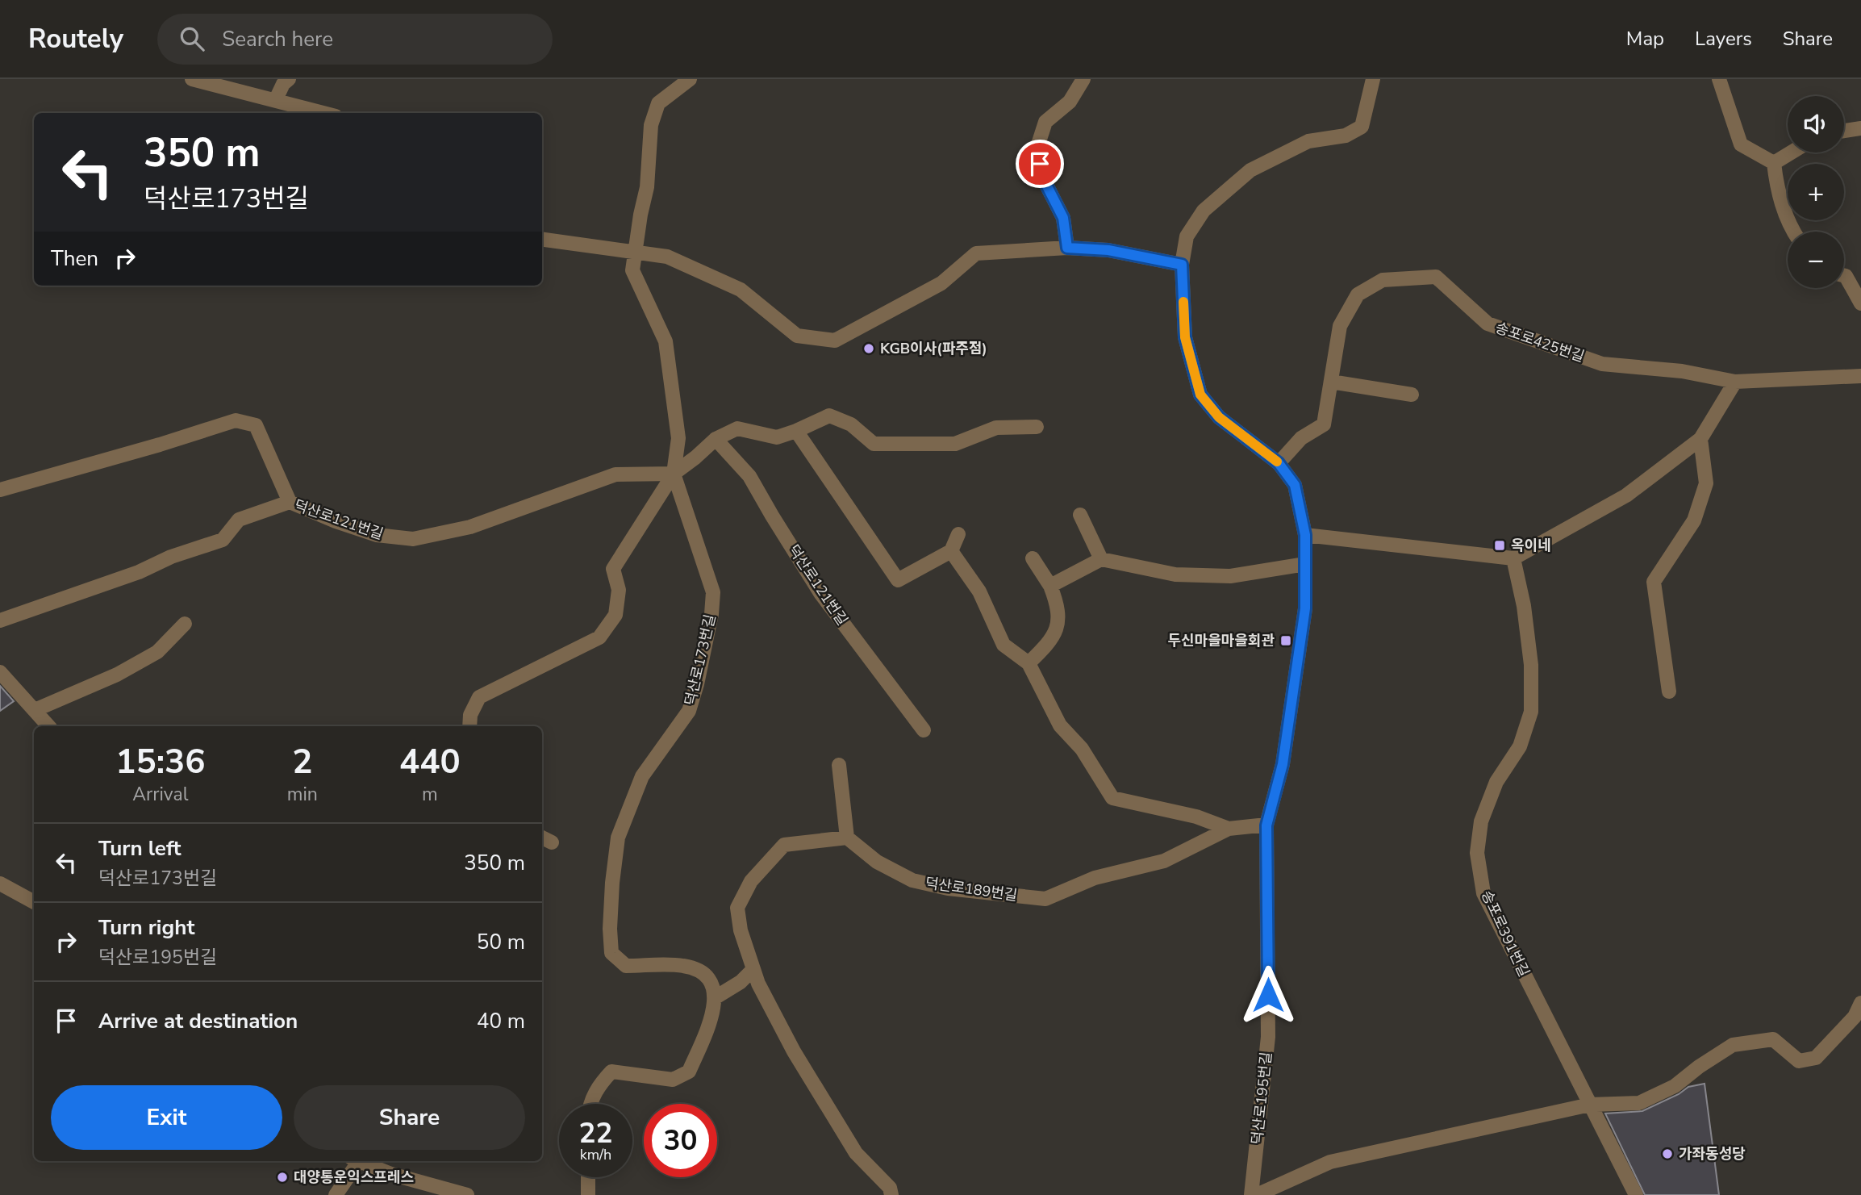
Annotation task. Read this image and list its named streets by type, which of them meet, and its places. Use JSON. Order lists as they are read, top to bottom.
{
  "streets": {
    "street": [
      "송포로425번길",
      "덕산로121번길",
      "덕산로173번길",
      "덕산로189번길",
      "송포로391번길",
      "덕산로195번길"
    ]
  },
  "crossings": [
    ["송포로425번길", "덕산로195번길"],
    ["덕산로121번길", "덕산로173번길"]
  ],
  "places": {
    "other": ["KGB이사(파주점)", "가좌동성당", "대양통운익스프레스"],
    "transit": ["옥이네", "두신마을마을회관"]
  },
  "page": {
    "header": "Routely",
    "search": "Search here",
    "nav": ["Map", "Layers", "Share"],
    "map_buttons": ["+", "−"],
    "turn": ["350 m", "덕산로173번길"],
    "then": "Then",
    "eta": [
      "15:36",
      "Arrival",
      "2",
      "min",
      "440",
      "m"
    ],
    "list": [
      {
        "name": "Turn left",
        "note": "덕산로173번길",
        "value": "350 m"
      },
      {
        "name": "Turn right",
        "note": "덕산로195번길",
        "value": "50 m"
      },
      {
        "name": "Arrive at destination",
        "value": "40 m"
      }
    ],
    "buttons": ["Exit", "Share"],
    "speed": "22 km/h",
    "limit": "30"
  }
}
